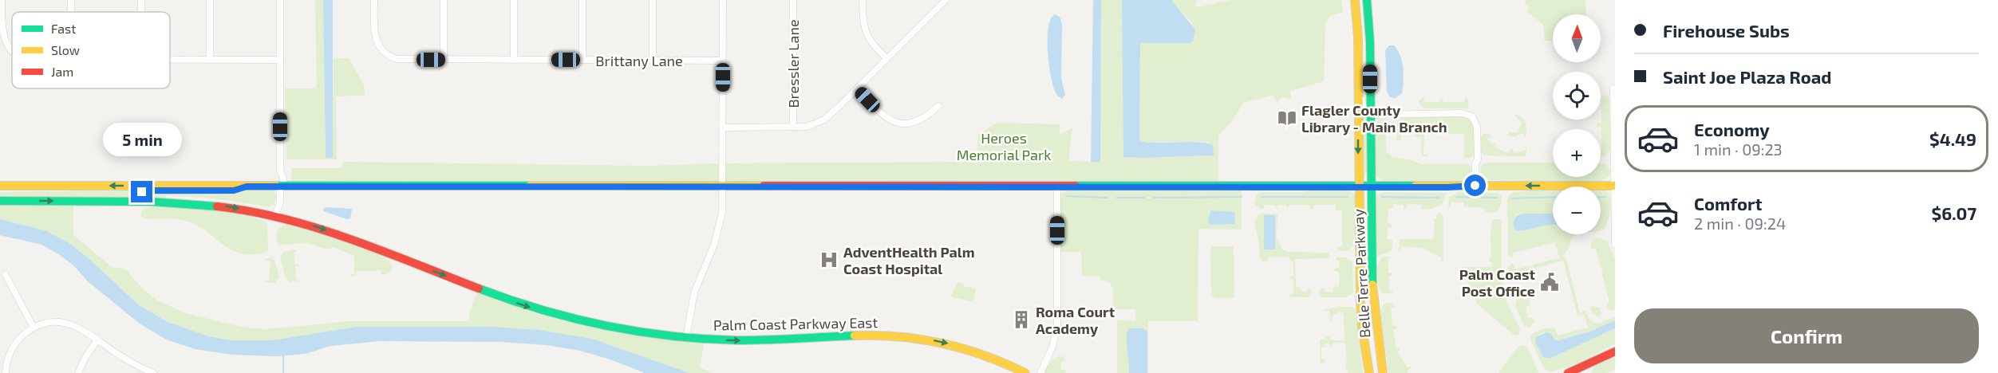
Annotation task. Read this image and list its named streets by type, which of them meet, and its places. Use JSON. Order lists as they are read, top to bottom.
{
  "streets": {
    "main road": ["Belle Terre Parkway", "Palm Coast Parkway East"],
    "street": ["Brittany Lane", "Bressler Lane"]
  },
  "parks": ["Heroes Memorial Park"],
  "places": {
    "library": ["Flagler County Library - Main Branch"],
    "hospital": ["AdventHealth Palm Coast Hospital"],
    "public building": ["Palm Coast Post Office"],
    "building": ["Roma Court Academy"]
  },
  "legend": ["Fast", "Slow", "Jam"],
  "north": "top",
  "page": {
    "banner": ["Firehouse Subs", "Saint Joe Plaza Road"],
    "map_buttons": ["+", "−"],
    "list": [
      {
        "name": "Economy",
        "note": "1 min · 09:23",
        "value": "$4.49"
      },
      {
        "name": "Comfort",
        "note": "2 min · 09:24",
        "value": "$6.07"
      }
    ],
    "bubble": "5 min",
    "buttons": "Confirm"
  }
}
